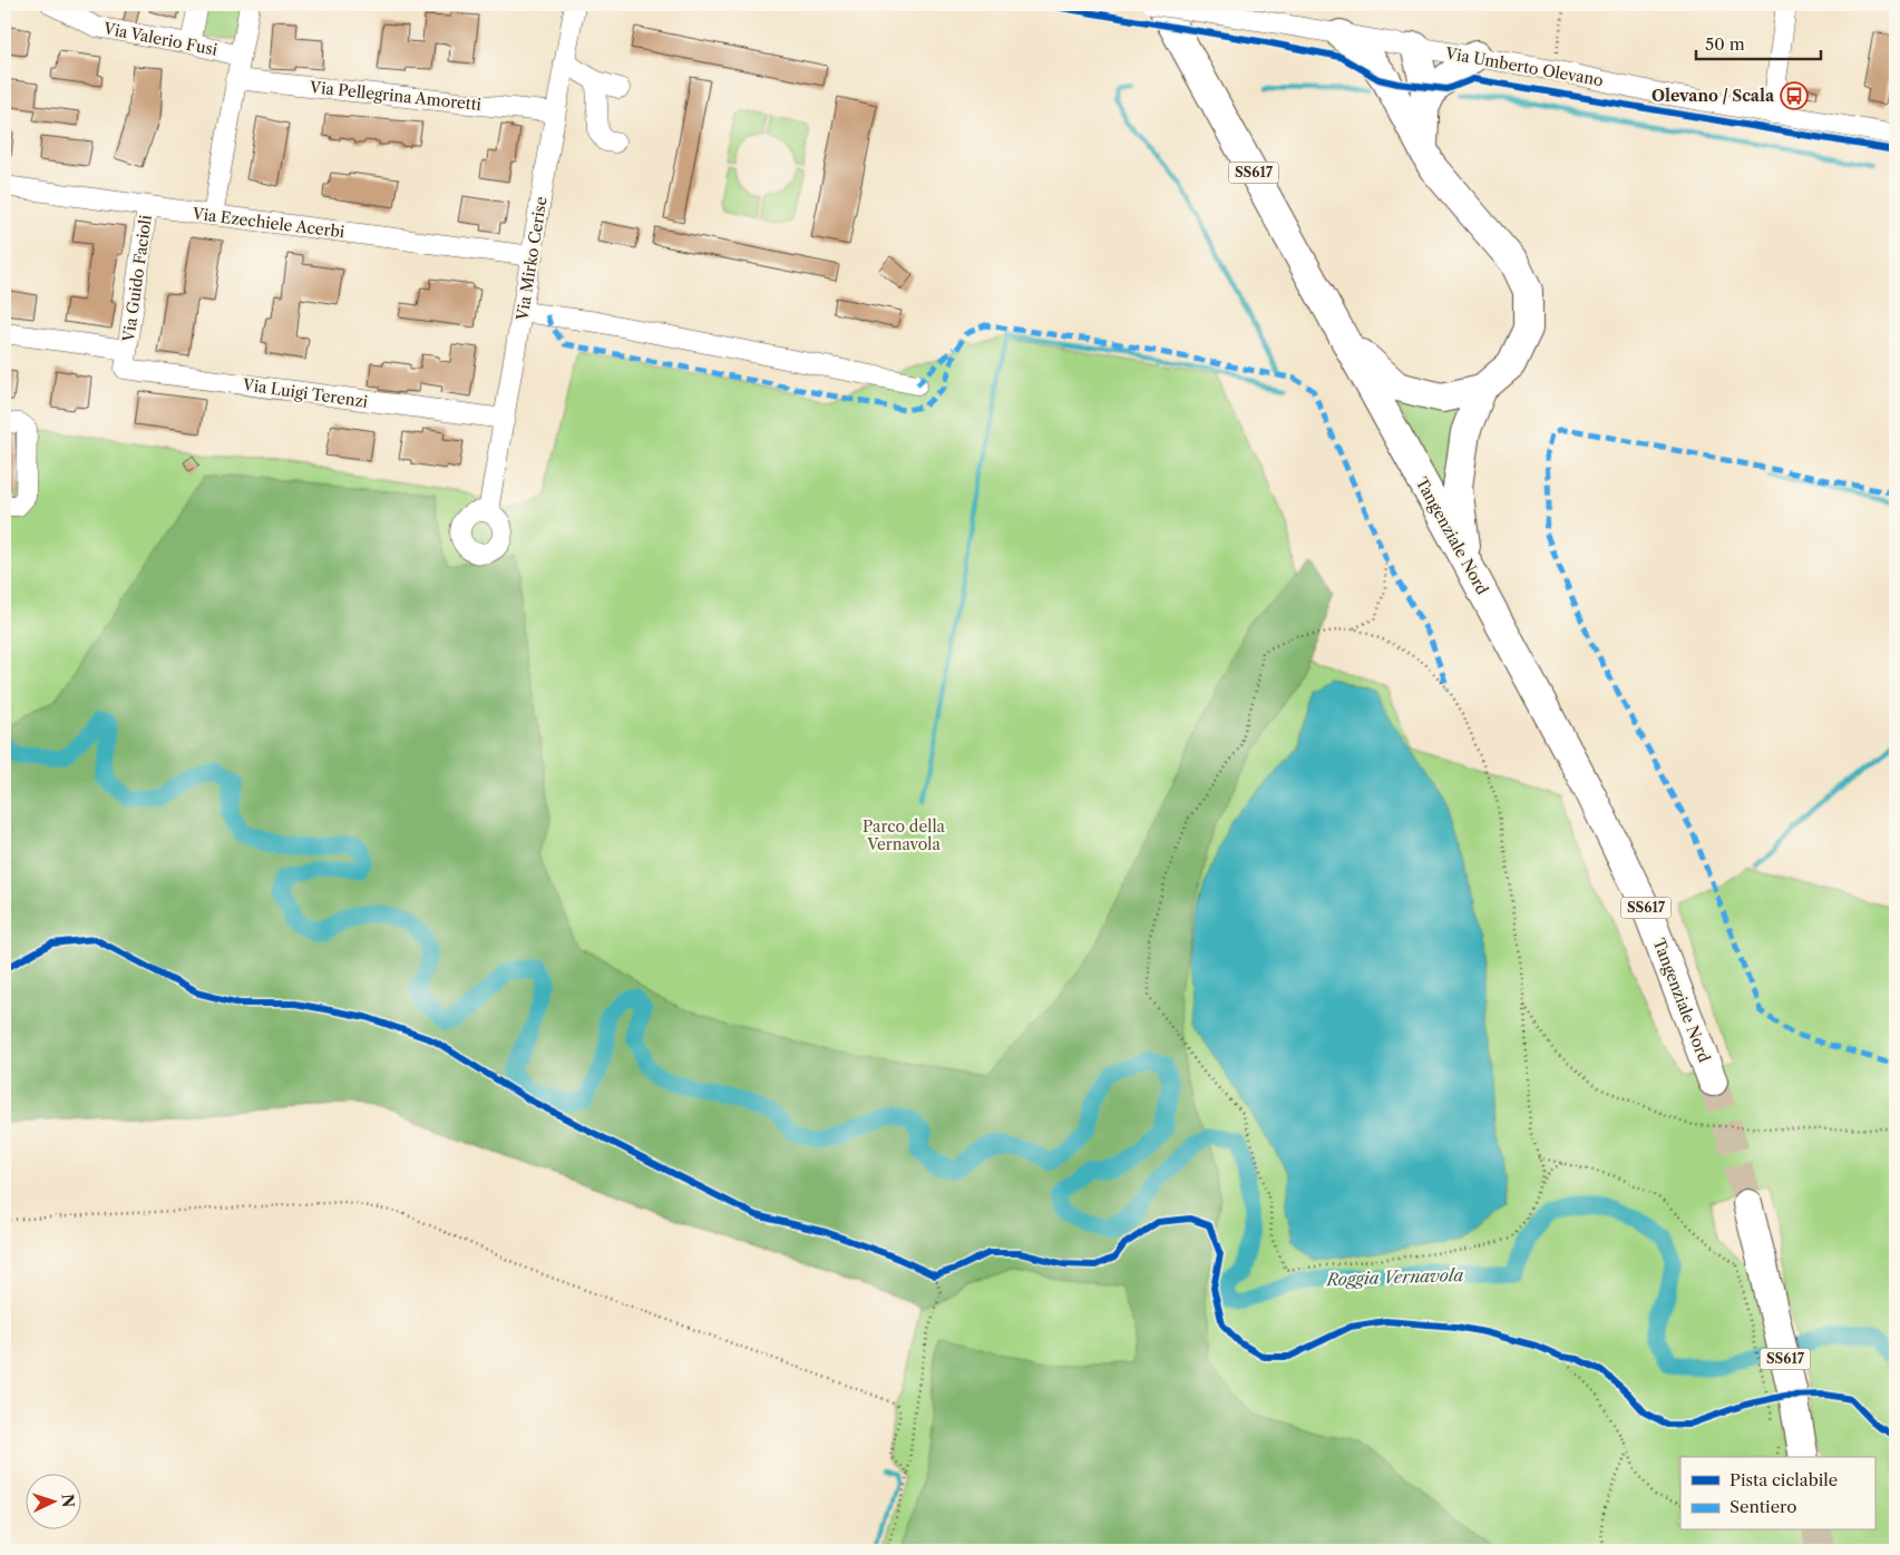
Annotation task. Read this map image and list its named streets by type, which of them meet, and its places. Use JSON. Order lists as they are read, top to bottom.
{
  "streets": {
    "highway": ["SS617", "Tangenziale Nord"],
    "street": [
      "Via Valerio Fusi",
      "Via Umberto Olevano",
      "Via Pellegrina Amoretti",
      "Via Ezechiele Acerbi",
      "Via Mirko Cerise",
      "Via Guido Facioli",
      "Via Luigi Terenzi"
    ]
  },
  "crossings": [
    ["Via Pellegrina Amoretti", "Via Mirko Cerise"],
    ["Via Ezechiele Acerbi", "Via Mirko Cerise"],
    ["Via Ezechiele Acerbi", "Via Guido Facioli"],
    ["Via Mirko Cerise", "Via Luigi Terenzi"],
    ["Via Guido Facioli", "Via Luigi Terenzi"]
  ],
  "water": ["Roggia Vernavola"],
  "parks": ["Parco della Vernavola"],
  "places": {
    "bus stop": ["Olevano / Scala"]
  },
  "legend": ["Pista ciclabile", "Sentiero"],
  "scale_bar": "50 m",
  "north": "right"
}
